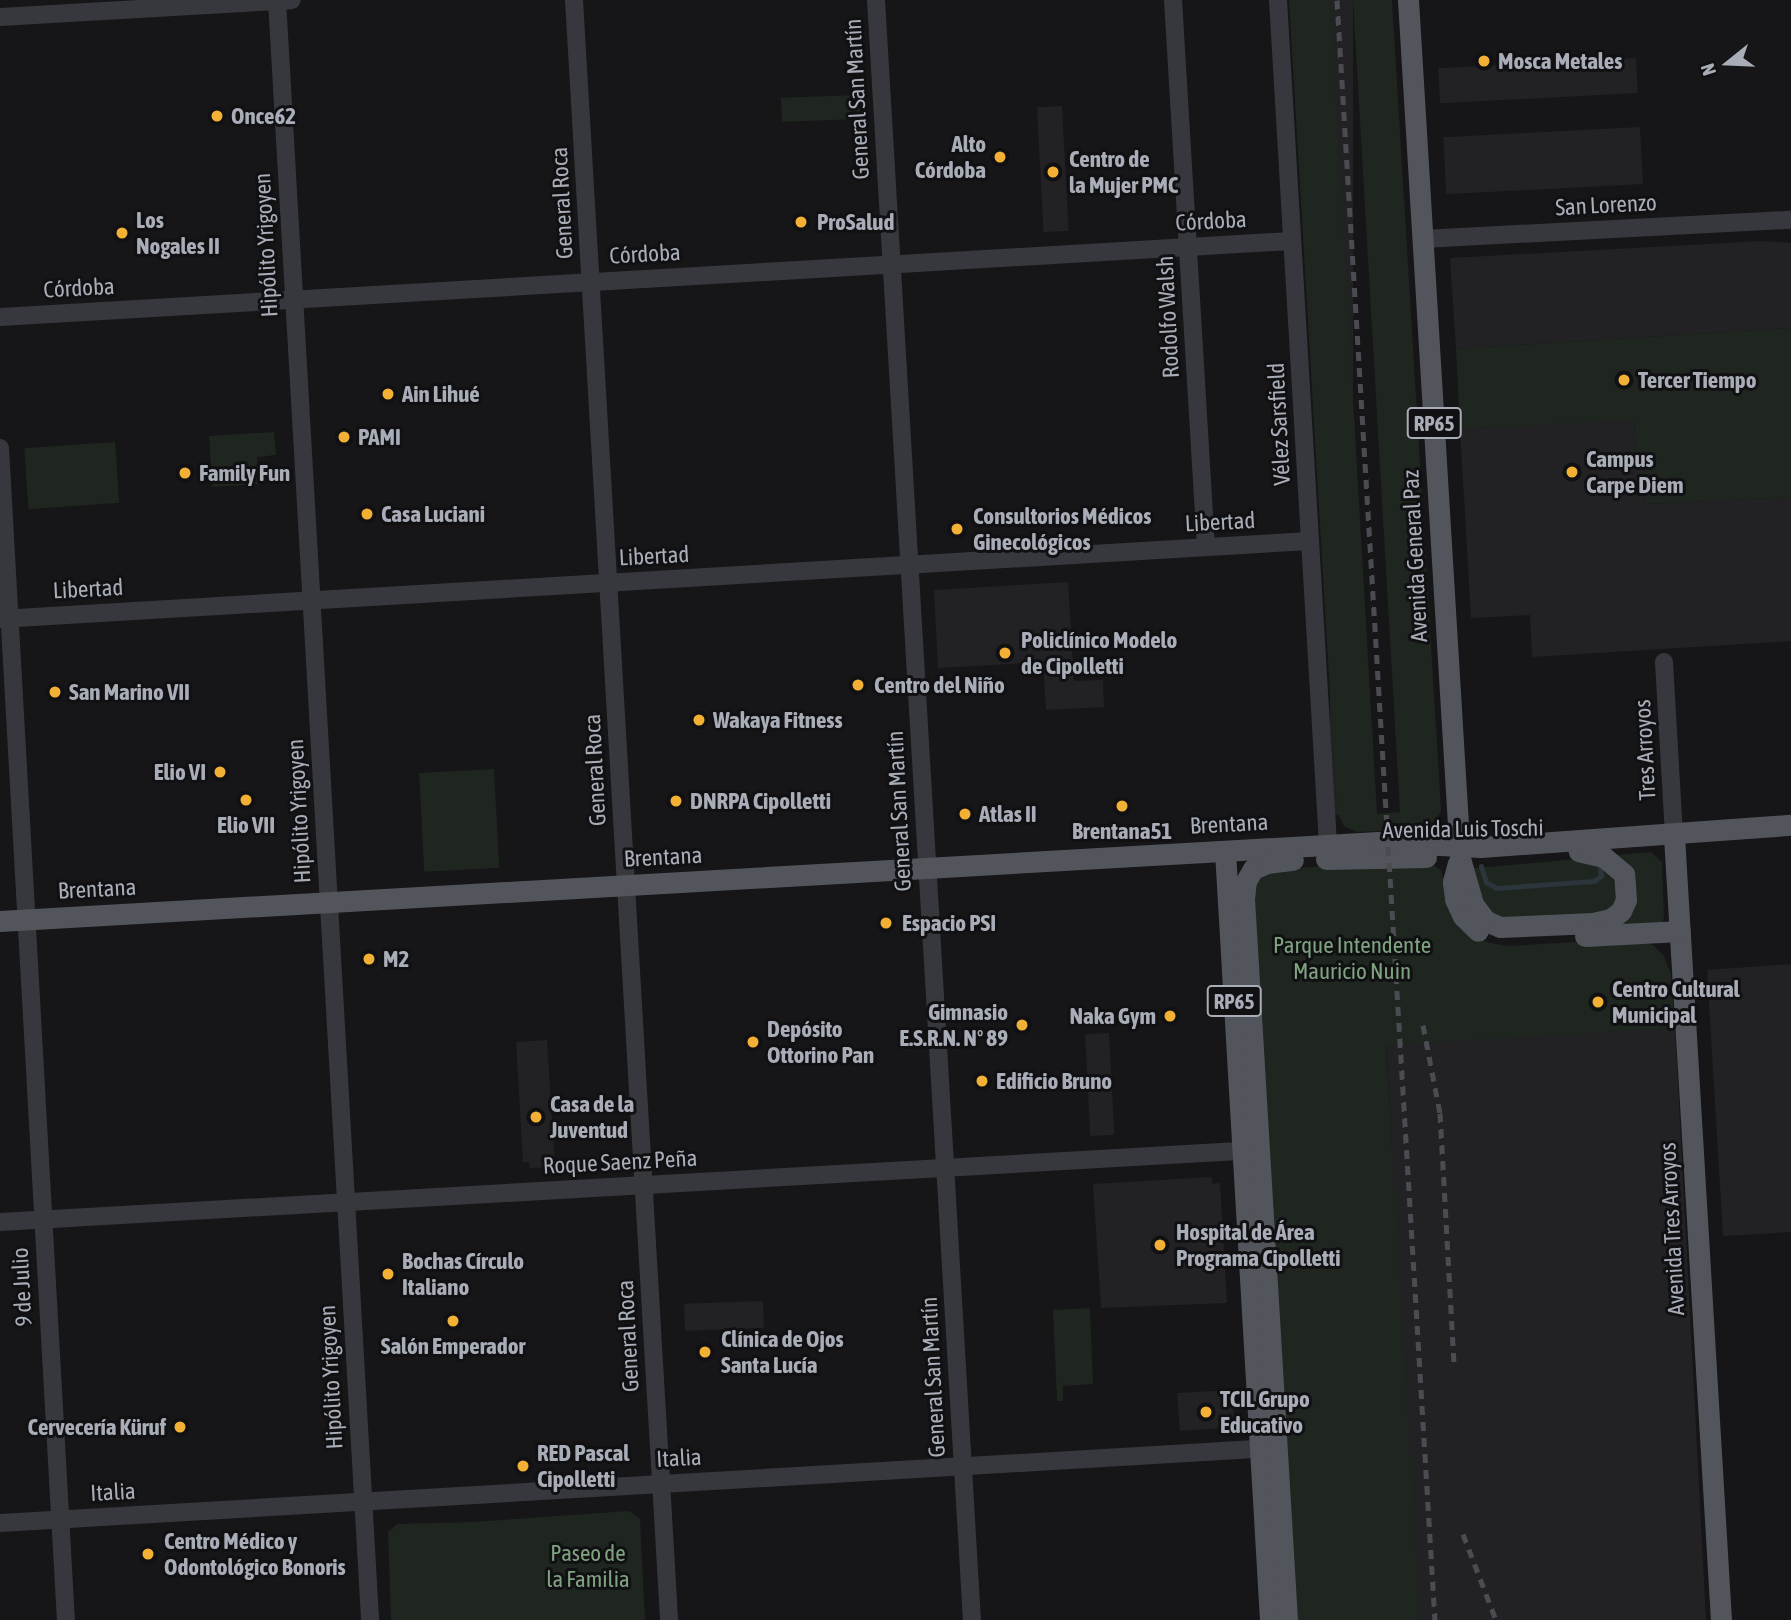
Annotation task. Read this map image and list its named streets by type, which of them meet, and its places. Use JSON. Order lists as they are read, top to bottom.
{
  "streets": {
    "main road": [
      "RP65",
      "Avenida General Paz",
      "Brentana",
      "Avenida Luis Toschi",
      "Avenida Tres Arroyos"
    ],
    "street": [
      "General San Martín",
      "General Roca",
      "San Lorenzo",
      "Córdoba",
      "Hipólito Yrigoyen",
      "Rodolfo Walsh",
      "Vélez Sarsfield",
      "Libertad",
      "Tres Arroyos",
      "Roque Saenz Peña",
      "9 de Julio",
      "Italia"
    ]
  },
  "crossings": [
    ["General San Martín", "Córdoba"],
    ["General San Martín", "Libertad"],
    ["General San Martín", "Brentana"],
    ["General San Martín", "Roque Saenz Peña"],
    ["General San Martín", "Italia"],
    ["General Roca", "Córdoba"],
    ["General Roca", "Libertad"],
    ["General Roca", "Brentana"],
    ["General Roca", "Roque Saenz Peña"],
    ["General Roca", "Italia"],
    ["San Lorenzo", "Avenida General Paz"],
    ["Córdoba", "Hipólito Yrigoyen"],
    ["Córdoba", "Rodolfo Walsh"],
    ["Córdoba", "Vélez Sarsfield"],
    ["Hipólito Yrigoyen", "Libertad"],
    ["Hipólito Yrigoyen", "Brentana"],
    ["Hipólito Yrigoyen", "Roque Saenz Peña"],
    ["Hipólito Yrigoyen", "Italia"],
    ["Rodolfo Walsh", "Libertad"],
    ["RP65", "Avenida General Paz"],
    ["RP65", "Brentana"],
    ["RP65", "Avenida Luis Toschi"],
    ["RP65", "Roque Saenz Peña"],
    ["RP65", "Italia"],
    ["Vélez Sarsfield", "Libertad"],
    ["Vélez Sarsfield", "Brentana"],
    ["Vélez Sarsfield", "Avenida Luis Toschi"],
    ["Libertad", "9 de Julio"],
    ["Avenida General Paz", "Avenida Luis Toschi"],
    ["Tres Arroyos", "Avenida Luis Toschi"],
    ["Tres Arroyos", "Avenida Tres Arroyos"],
    ["Brentana", "Avenida Luis Toschi"],
    ["Brentana", "9 de Julio"],
    ["Avenida Luis Toschi", "Avenida Tres Arroyos"],
    ["Roque Saenz Peña", "9 de Julio"],
    ["9 de Julio", "Italia"]
  ],
  "parks": ["Parque Intendente Mauricio Nuin", "Paseo de la Familia"],
  "places": [
    "Mosca Metales",
    "Once62",
    "Alto Córdoba",
    "Centro de la Mujer PMC",
    "ProSalud",
    "Los Nogales II",
    "Tercer Tiempo",
    "Ain Lihué",
    "PAMI",
    "Campus Carpe Diem",
    "Family Fun",
    "Casa Luciani",
    "Consultorios Médicos Ginecológicos",
    "Policlínico Modelo de Cipolletti",
    "Centro del Niño",
    "San Marino VII",
    "Wakaya Fitness",
    "Elio VI",
    "Elio VII",
    "DNRPA Cipolletti",
    "Brentana51",
    "Atlas II",
    "Espacio PSI",
    "M2",
    "Centro Cultural Municipal",
    "Naka Gym",
    "Gimnasio E.S.R.N. N° 89",
    "Depósito Ottorino Pan",
    "Edificio Bruno",
    "Casa de la Juventud",
    "Hospital de Área Programa Cipolletti",
    "Bochas Círculo Italiano",
    "Salón Emperador",
    "Clínica de Ojos Santa Lucía",
    "TCIL Grupo Educativo",
    "Cervecería Küruf",
    "RED Pascal Cipolletti",
    "Centro Médico y Odontológico Bonoris"
  ],
  "north": "left"
}
